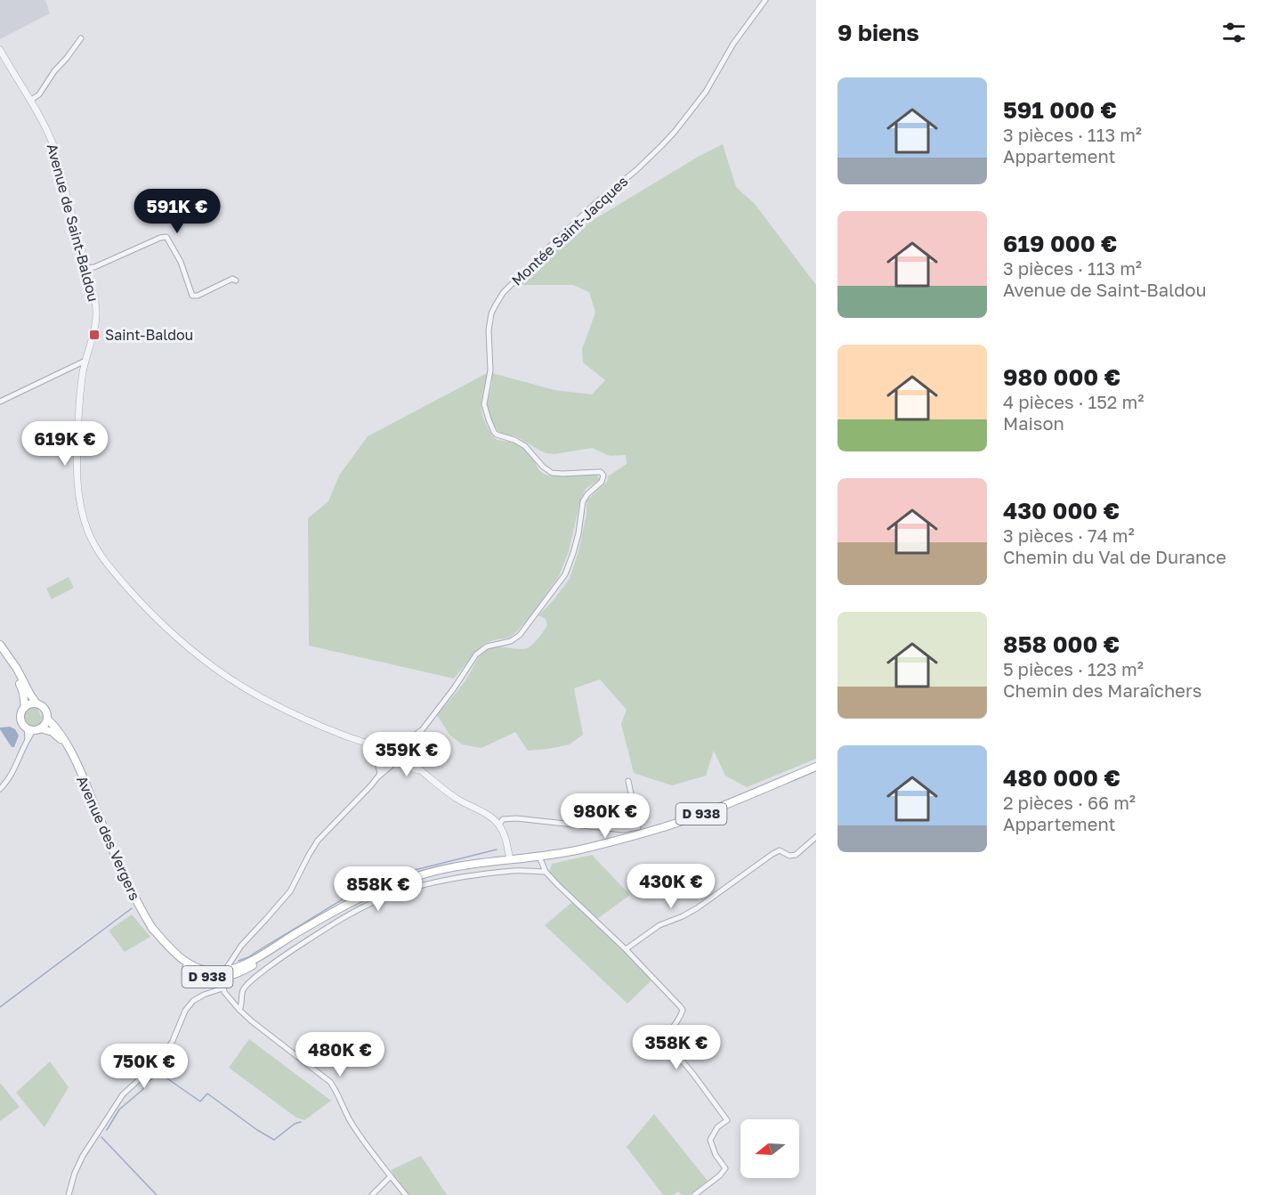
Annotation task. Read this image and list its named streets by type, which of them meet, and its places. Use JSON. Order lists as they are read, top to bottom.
{
  "streets": {
    "main road": ["D 938", "Avenue des Vergers"],
    "street": ["Avenue de Saint-Baldou", "Montée Saint-Jacques"]
  },
  "crossings": [
    ["D 938", "Avenue des Vergers"]
  ],
  "places": {
    "transit": ["Saint-Baldou"]
  },
  "north": "left",
  "page": {
    "heading": "9 biens",
    "list": [
      {
        "name": "591 000 €",
        "note": "3 pièces · 113 m² · Appartement"
      },
      {
        "name": "619 000 €",
        "note": "3 pièces · 113 m² · Avenue de Saint-Baldou"
      },
      {
        "name": "980 000 €",
        "note": "4 pièces · 152 m² · Maison"
      },
      {
        "name": "430 000 €",
        "note": "3 pièces · 74 m² · Chemin du Val de Durance"
      },
      {
        "name": "858 000 €",
        "note": "5 pièces · 123 m² · Chemin des Maraîchers"
      },
      {
        "name": "480 000 €",
        "note": "2 pièces · 66 m² · Appartement"
      }
    ],
    "price": [
      "591K €",
      "619K €",
      "359K €",
      "980K €",
      "430K €",
      "858K €",
      "358K €",
      "480K €",
      "750K €"
    ]
  }
}
